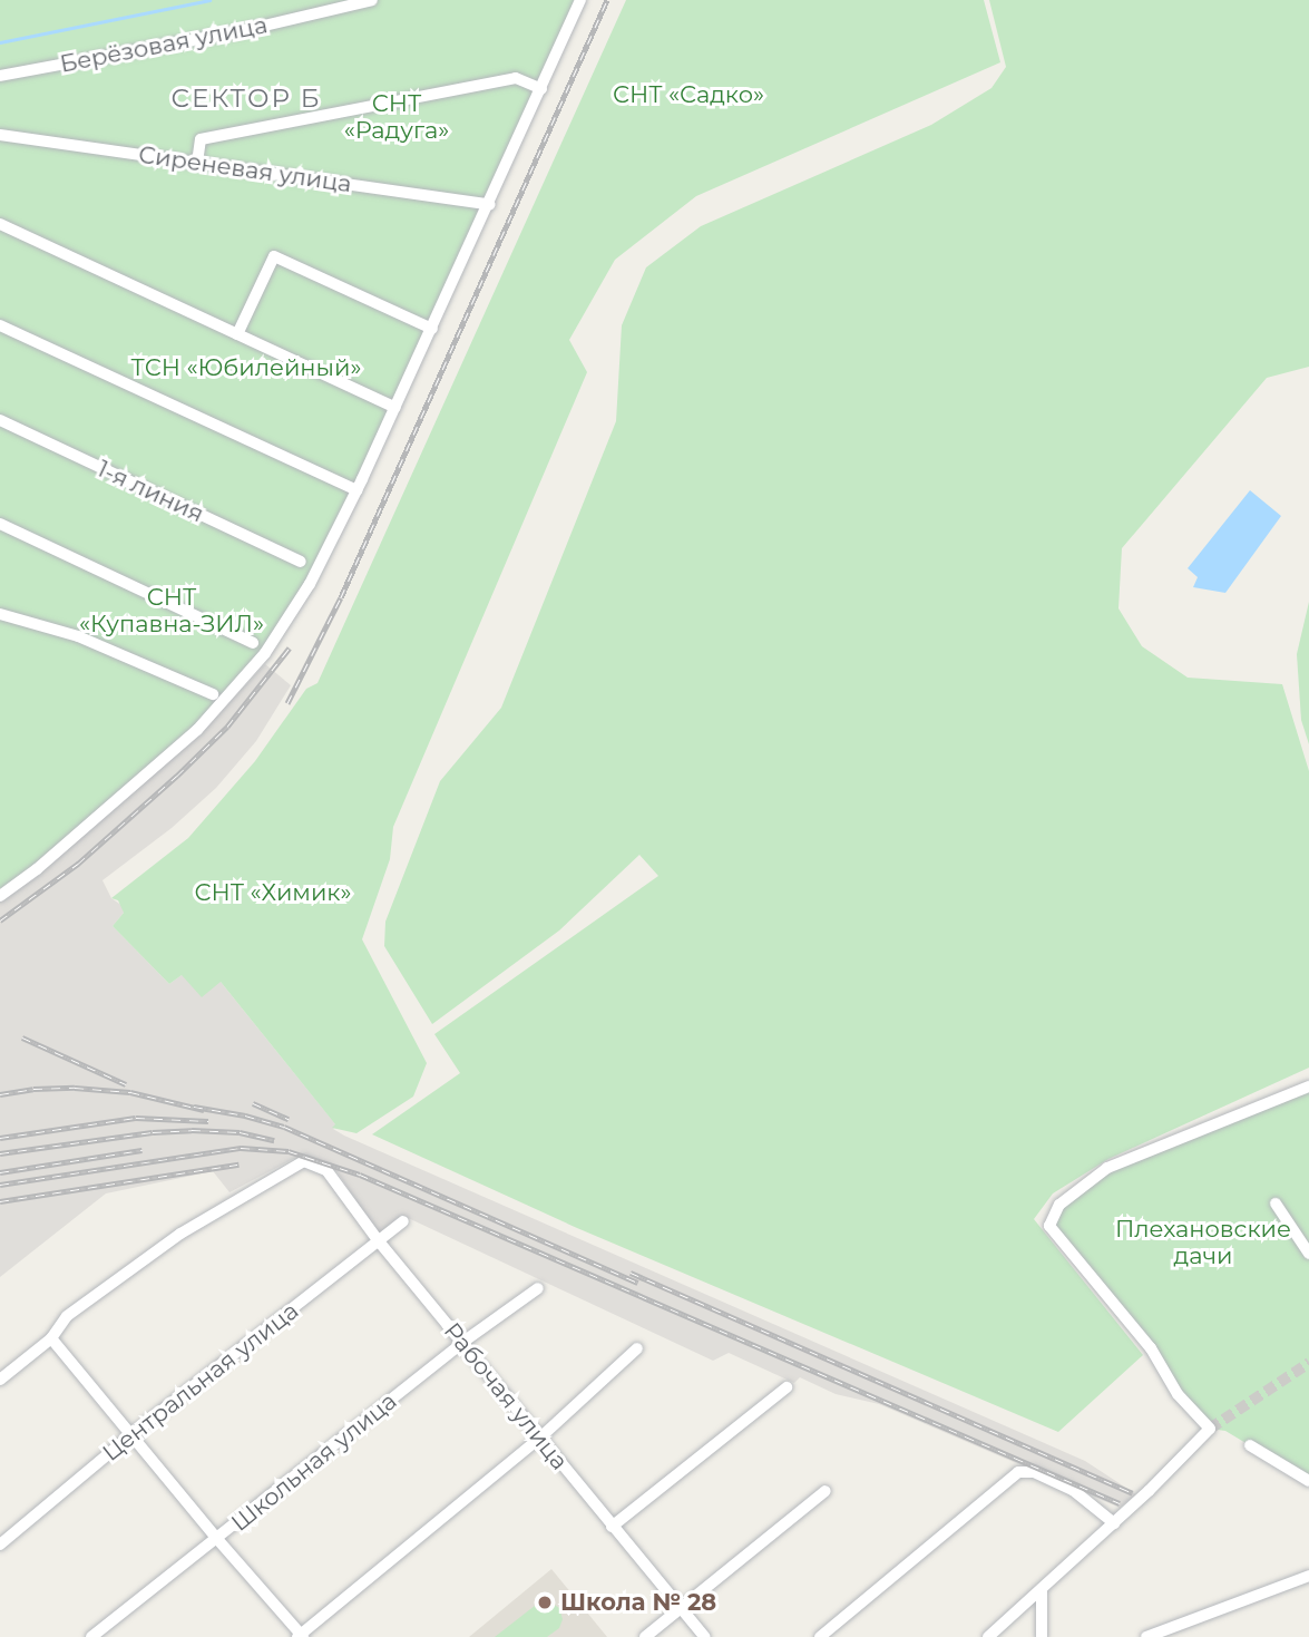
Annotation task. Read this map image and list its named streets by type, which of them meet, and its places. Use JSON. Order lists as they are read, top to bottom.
{
  "streets": {
    "street": [
      "Берёзовая улица",
      "Сиреневая улица",
      "1-я линия",
      "Центральная улица",
      "Рабочая улица",
      "Школьная улица"
    ]
  },
  "crossings": [
    ["Центральная улица", "Рабочая улица"],
    ["Рабочая улица", "Школьная улица"]
  ],
  "districts": ["СЕКТОР Б"],
  "parks": [
    "СНТ «Садко»",
    "СНТ «Радуга»",
    "ТСН «Юбилейный»",
    "СНТ «Купавна-ЗИЛ»",
    "СНТ «Химик»",
    "Плехановские дачи"
  ],
  "places": ["Школа № 28"]
}
